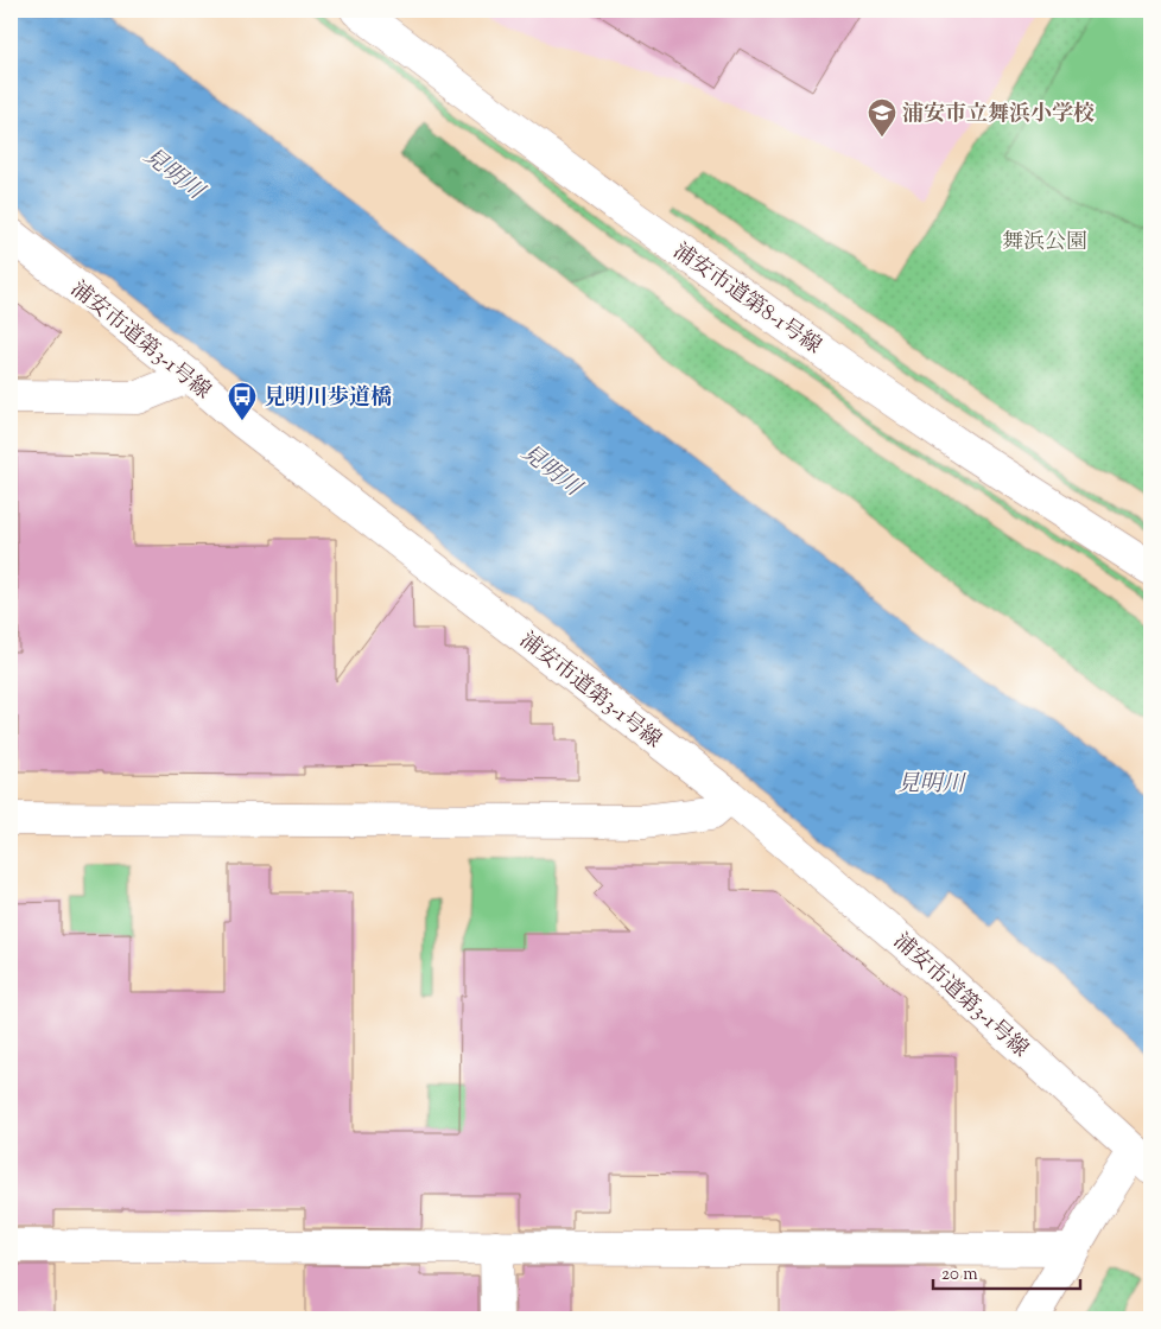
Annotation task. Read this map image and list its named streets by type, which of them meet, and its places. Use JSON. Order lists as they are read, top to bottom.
{
  "streets": {
    "street": ["浦安市道第8-1号線", "浦安市道第3-1号線"]
  },
  "water": ["見明川"],
  "parks": ["舞浜公園"],
  "places": {
    "school or university": ["浦安市立舞浜小学校"],
    "bus stop": ["見明川歩道橋"]
  },
  "scale_bar": "20 m"
}
